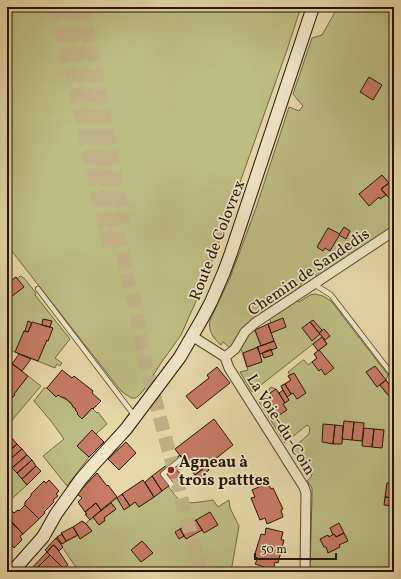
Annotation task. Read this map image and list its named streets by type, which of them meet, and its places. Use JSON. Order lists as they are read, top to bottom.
{
  "streets": {
    "street": ["Route de Colovrex", "Chemin de Sandedis", "La Voie-du-Coin"]
  },
  "crossings": [
    ["Chemin de Sandedis", "La Voie-du-Coin"]
  ],
  "places": ["Agneau à trois patttes"],
  "scale_bar": "50 m"
}
